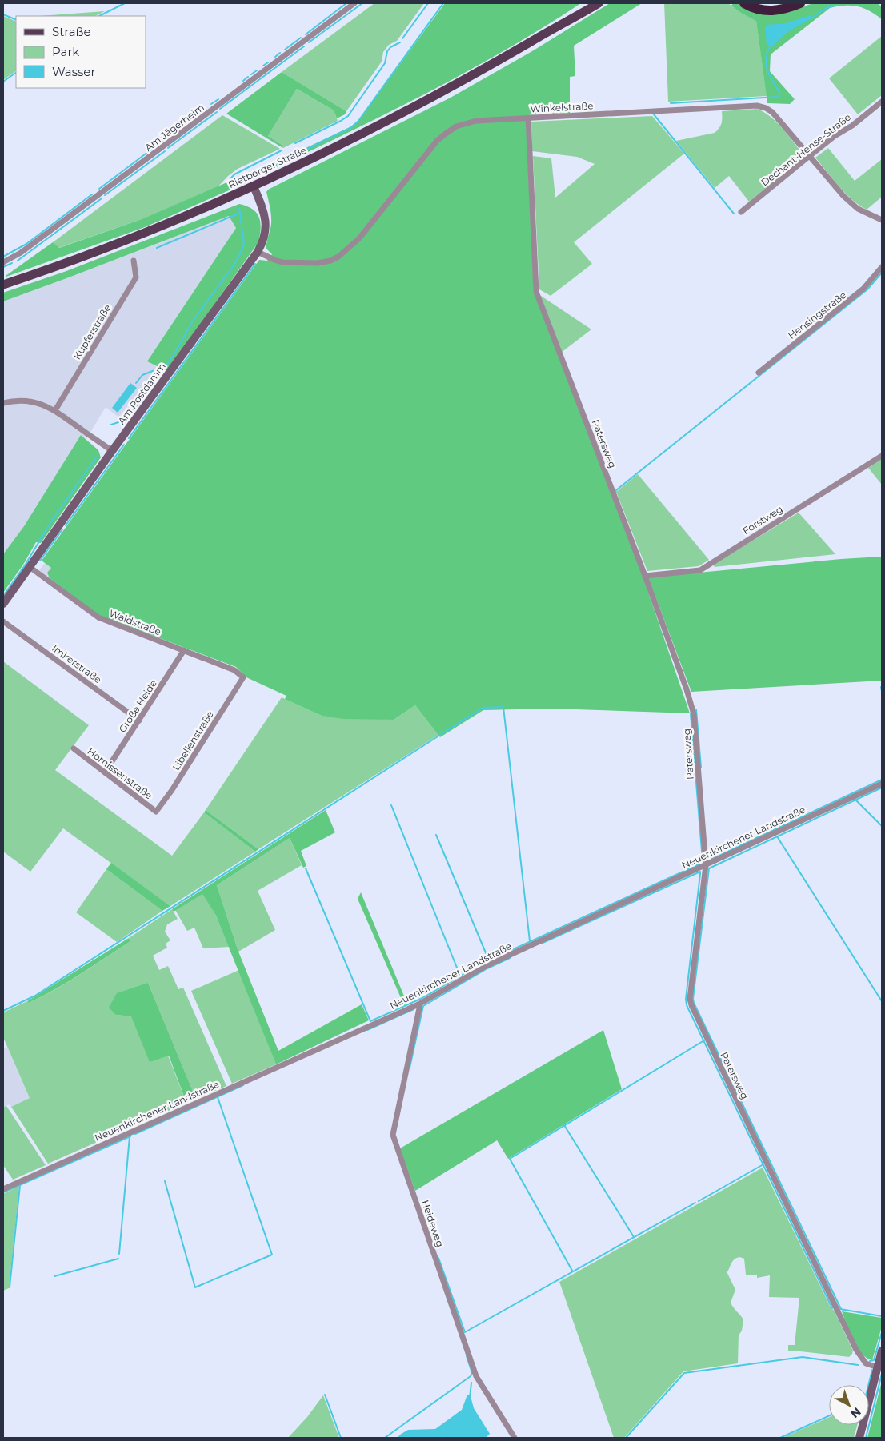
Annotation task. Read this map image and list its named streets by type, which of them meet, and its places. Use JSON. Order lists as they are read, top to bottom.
{
  "streets": {
    "main road": ["Rietberger Straße"],
    "street": [
      "Winkelstraße",
      "Am Jägerheim",
      "Dechant-Hense-Straße",
      "Hensingstraße",
      "Kupferstraße",
      "Am Postdamm",
      "Patersweg",
      "Forstweg",
      "Waldstraße",
      "Imkerstraße",
      "Große Heide",
      "Libellenstraße",
      "Hornissenstraße",
      "Neuenkirchener Landstraße",
      "Heideweg"
    ]
  },
  "crossings": [
    ["Winkelstraße", "Dechant-Hense-Straße"],
    ["Winkelstraße", "Am Postdamm"],
    ["Winkelstraße", "Patersweg"],
    ["Rietberger Straße", "Am Postdamm"],
    ["Am Postdamm", "Waldstraße"],
    ["Patersweg", "Forstweg"],
    ["Patersweg", "Neuenkirchener Landstraße"],
    ["Waldstraße", "Große Heide"],
    ["Waldstraße", "Libellenstraße"],
    ["Imkerstraße", "Große Heide"],
    ["Große Heide", "Hornissenstraße"],
    ["Libellenstraße", "Hornissenstraße"],
    ["Neuenkirchener Landstraße", "Heideweg"]
  ],
  "legend": ["Straße", "Park", "Wasser"],
  "north": "bottom right"
}
